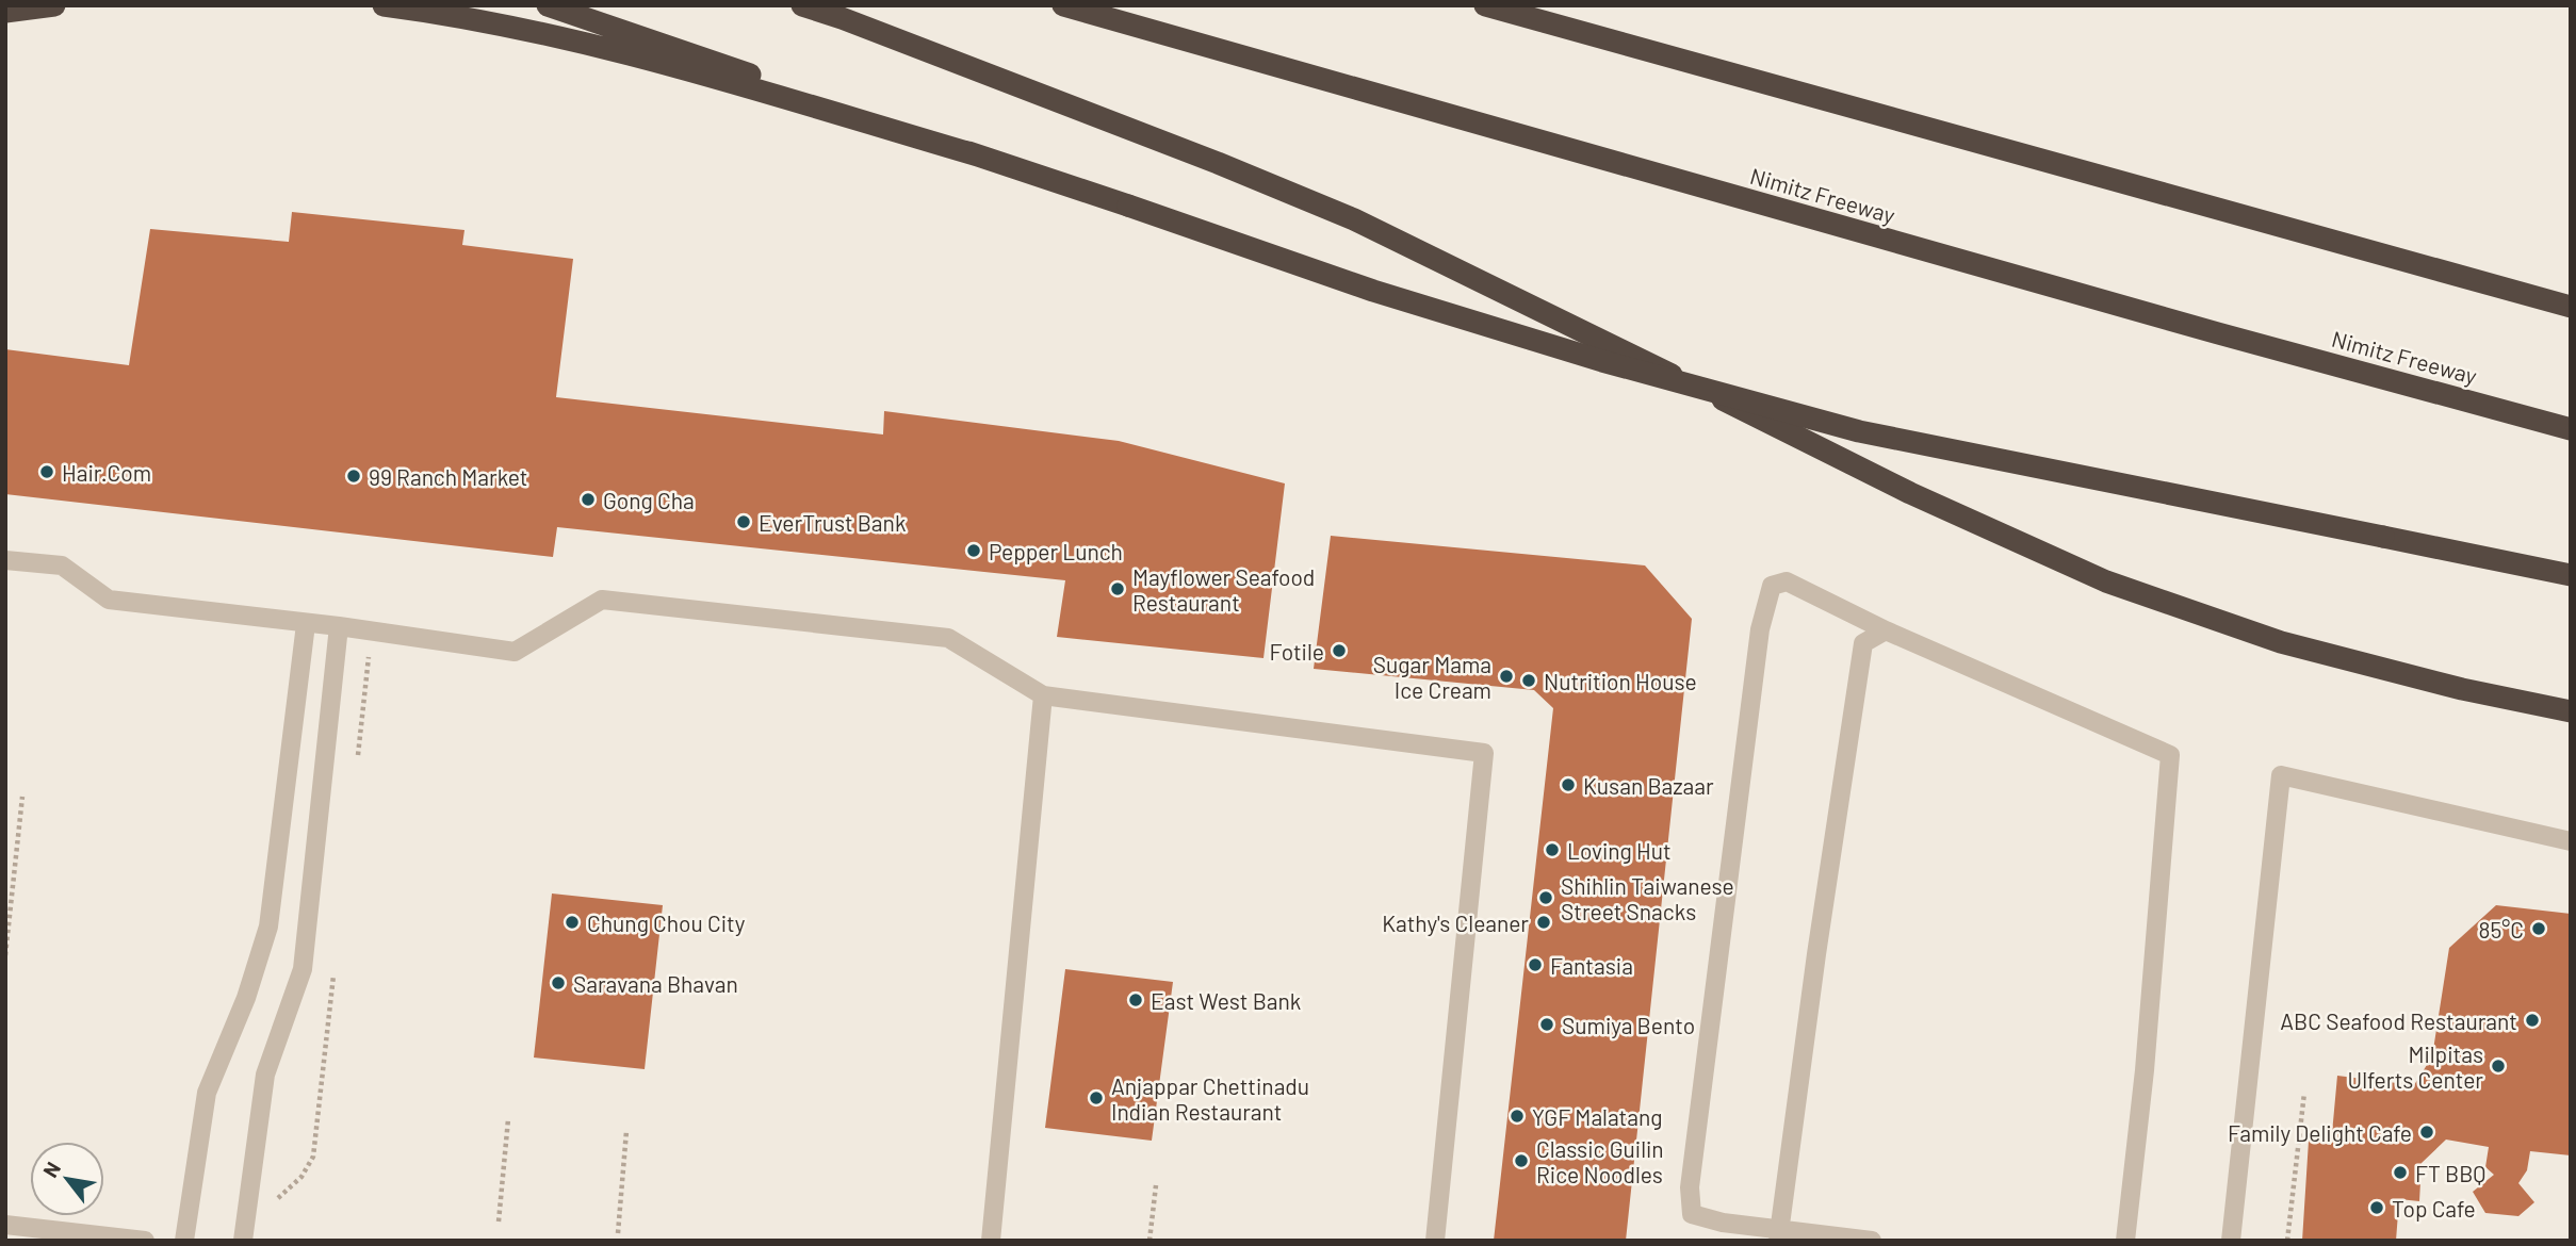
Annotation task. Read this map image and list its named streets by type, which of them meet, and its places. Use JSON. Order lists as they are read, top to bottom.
{
  "streets": {
    "highway": ["Nimitz Freeway"]
  },
  "places": [
    "Hair.Com",
    "99 Ranch Market",
    "Gong Cha",
    "EverTrust Bank",
    "Pepper Lunch",
    "Mayflower Seafood Restaurant",
    "Fotile",
    "Sugar Mama Ice Cream",
    "Nutrition House",
    "Kusan Bazaar",
    "Loving Hut",
    "Shihlin Taiwanese Street Snacks",
    "Chung Chou City",
    "Kathy's Cleaner",
    "85°C",
    "Fantasia",
    "Saravana Bhavan",
    "East West Bank",
    "ABC Seafood Restaurant",
    "Sumiya Bento",
    "Milpitas Ulferts Center",
    "Anjappar Chettinadu Indian Restaurant",
    "YGF Malatang",
    "Family Delight Cafe",
    "Classic Guilin Rice Noodles",
    "FT BBQ",
    "Top Cafe"
  ],
  "north": "top left"
}
